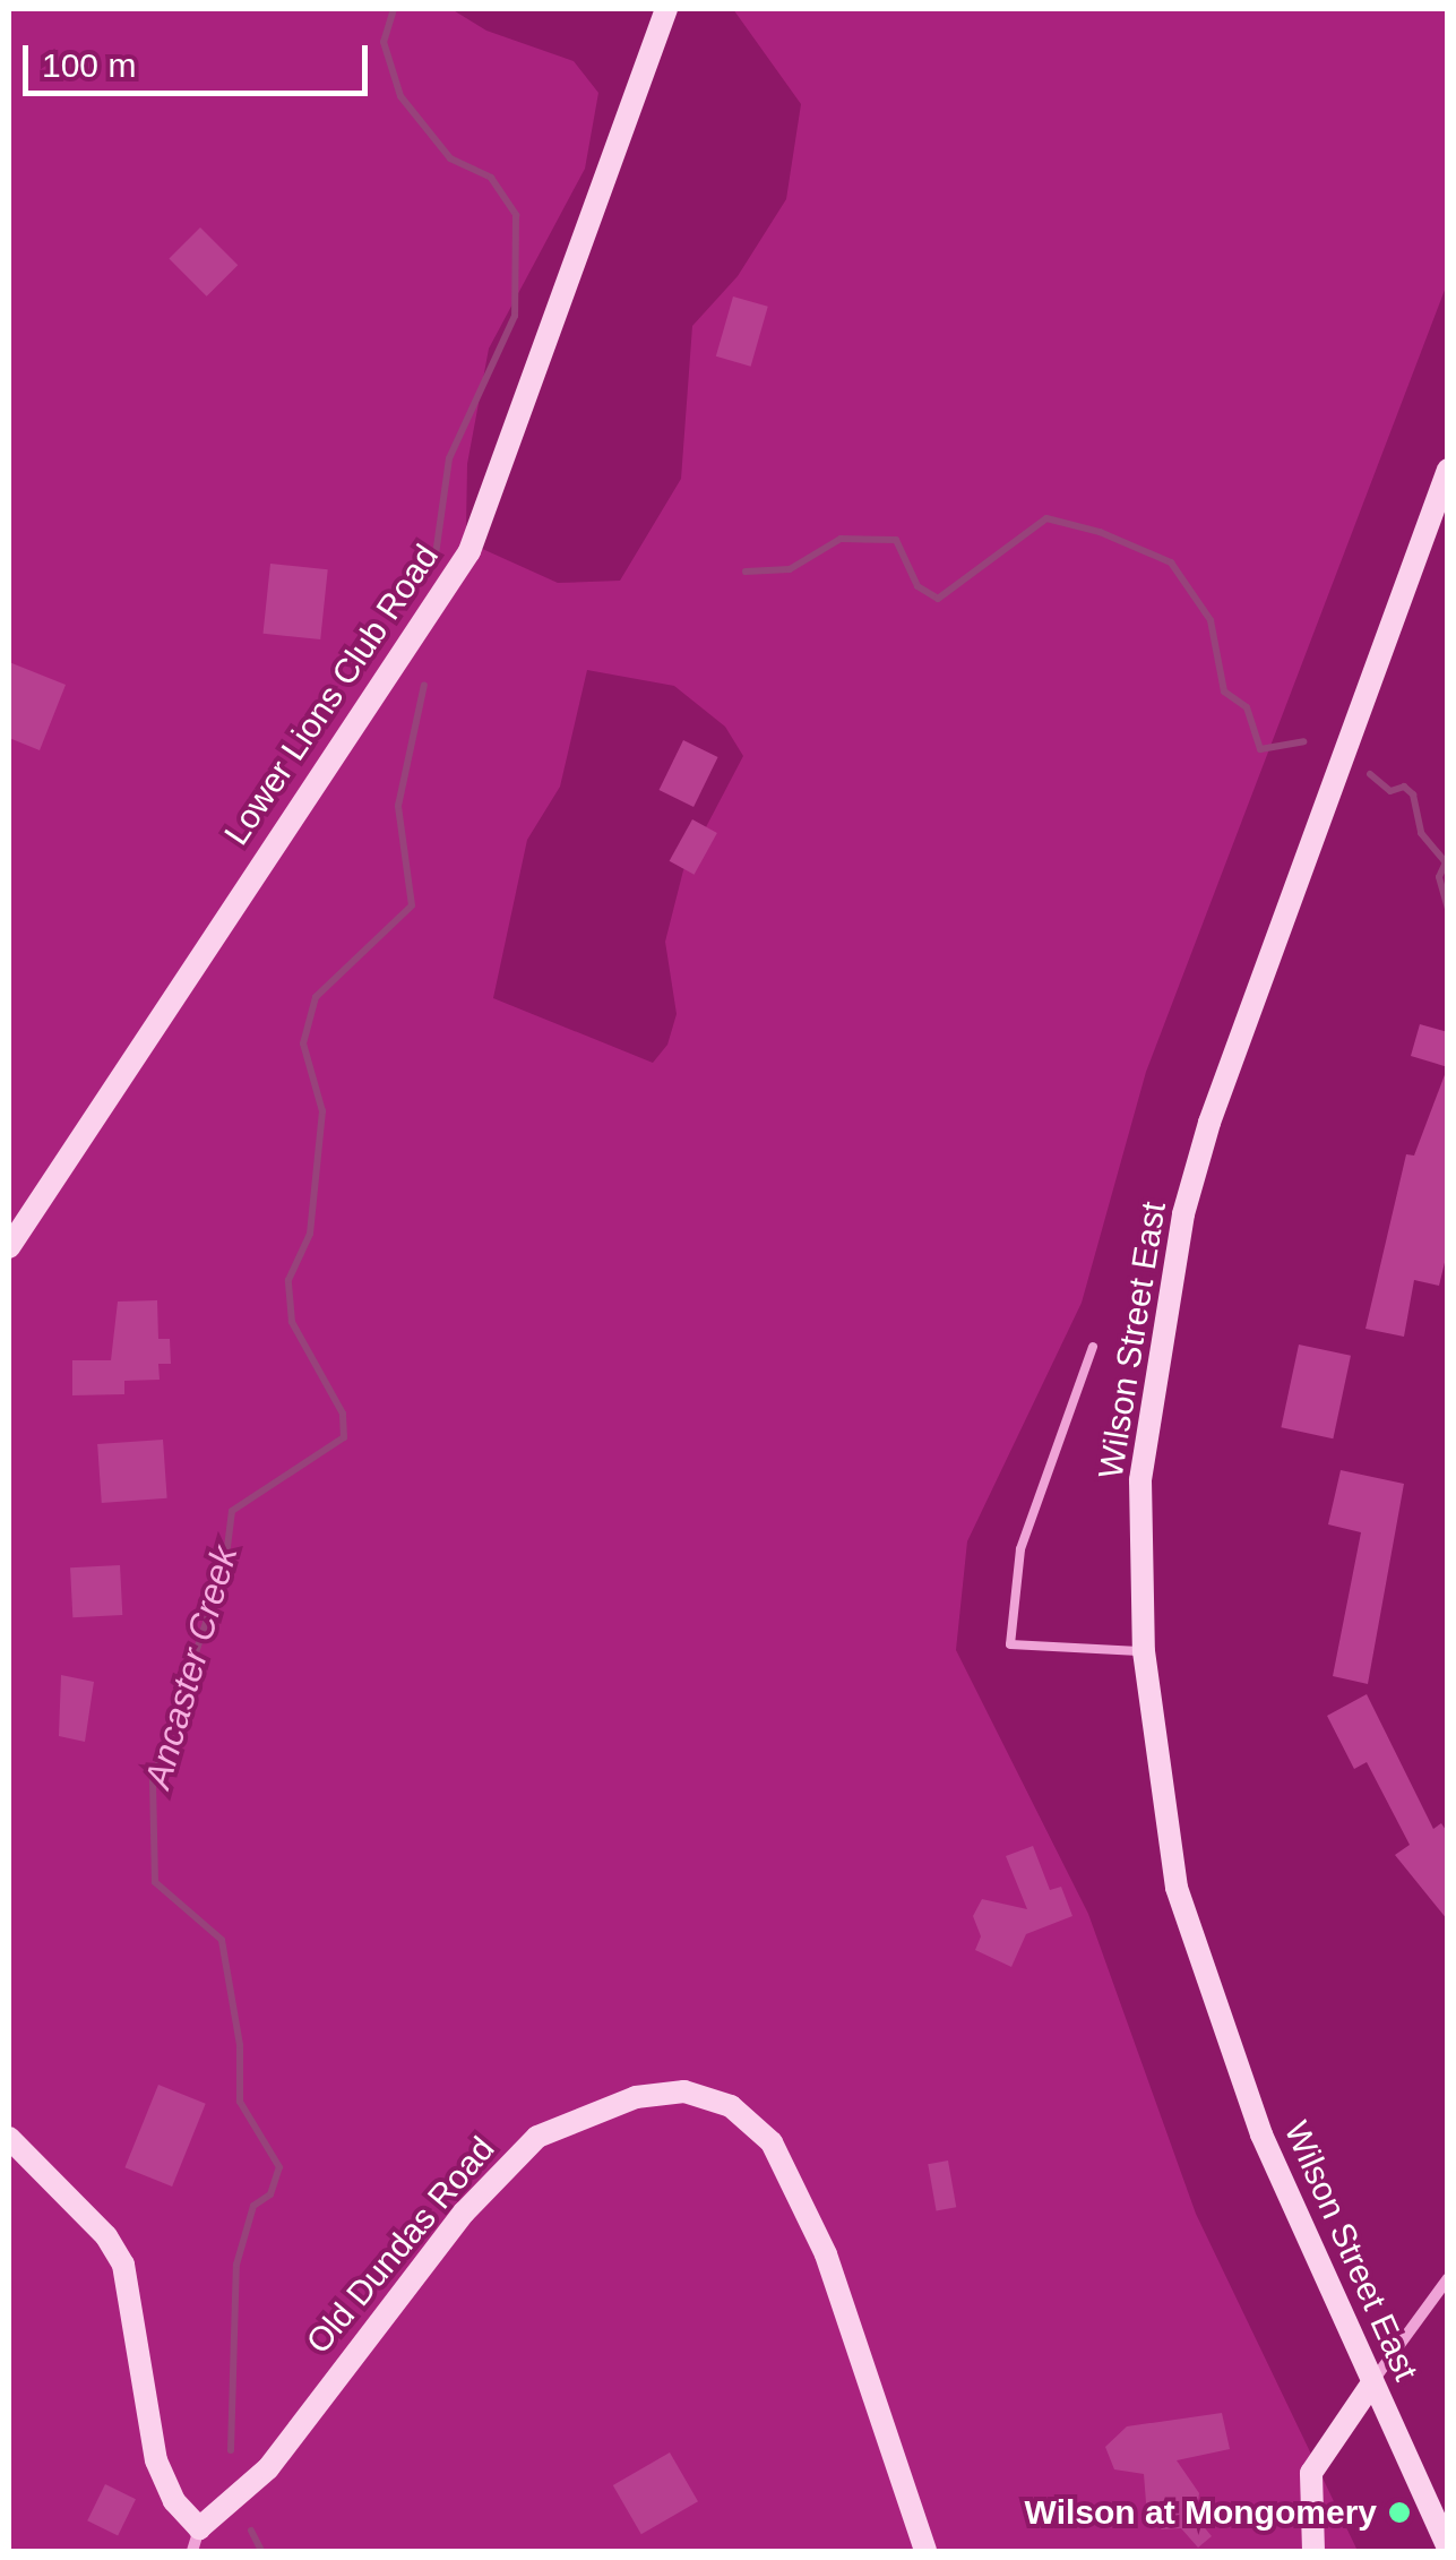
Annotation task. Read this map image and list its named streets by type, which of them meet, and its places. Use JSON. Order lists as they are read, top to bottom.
{
  "streets": {
    "street": ["Lower Lions Club Road", "Wilson Street East", "Old Dundas Road"]
  },
  "water": ["Ancaster Creek"],
  "places": ["Wilson at Mongomery"],
  "scale_bar": "100 m"
}
